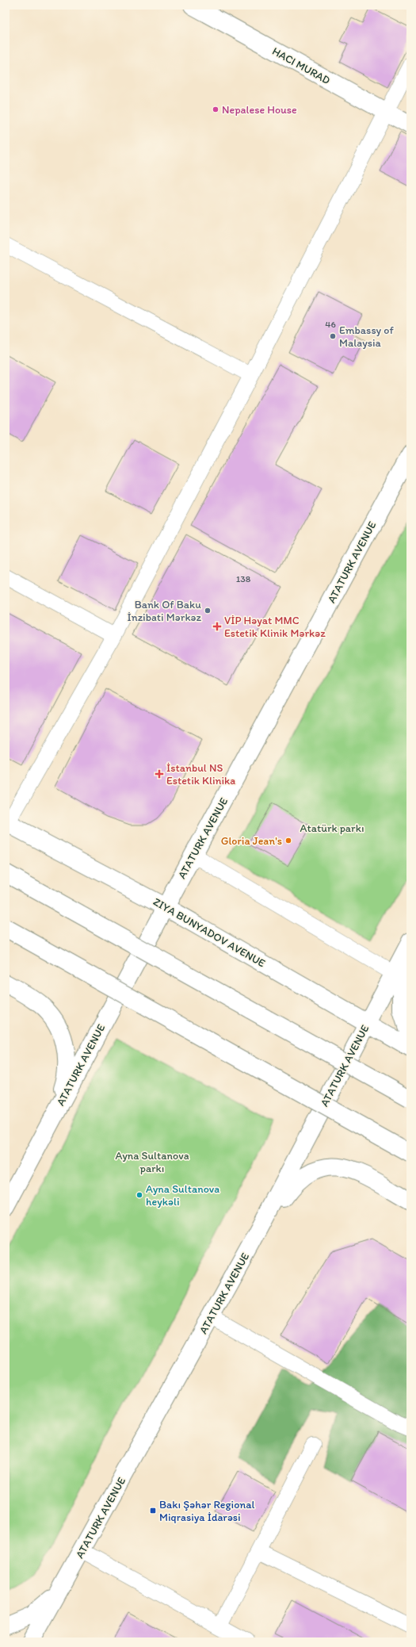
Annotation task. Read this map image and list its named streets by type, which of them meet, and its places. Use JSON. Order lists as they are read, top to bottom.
{
  "streets": {
    "main road": ["ATATURK AVENUE", "ZIYA BUNYADOV AVENUE"]
  },
  "crossings": [
    ["ATATURK AVENUE", "ZIYA BUNYADOV AVENUE"]
  ],
  "parks": ["Atatürk parkı", "Ayna Sultanova parkı"],
  "places": {
    "other": [
      "Nepalese House",
      "Embassy of Malaysia",
      "Bank Of Baku İnzibati Mərkəz",
      "Gloria Jean's",
      "Ayna Sultanova heykəli"
    ],
    "health": ["VİP Həyat MMC Estetik Klinik Mərkəz", "İstanbul NS Estetik Klinika"],
    "transit": ["Bakı Şəhər Regional Miqrasiya İdarəsi"]
  },
  "house_numbers": ["46", "138"]
}
